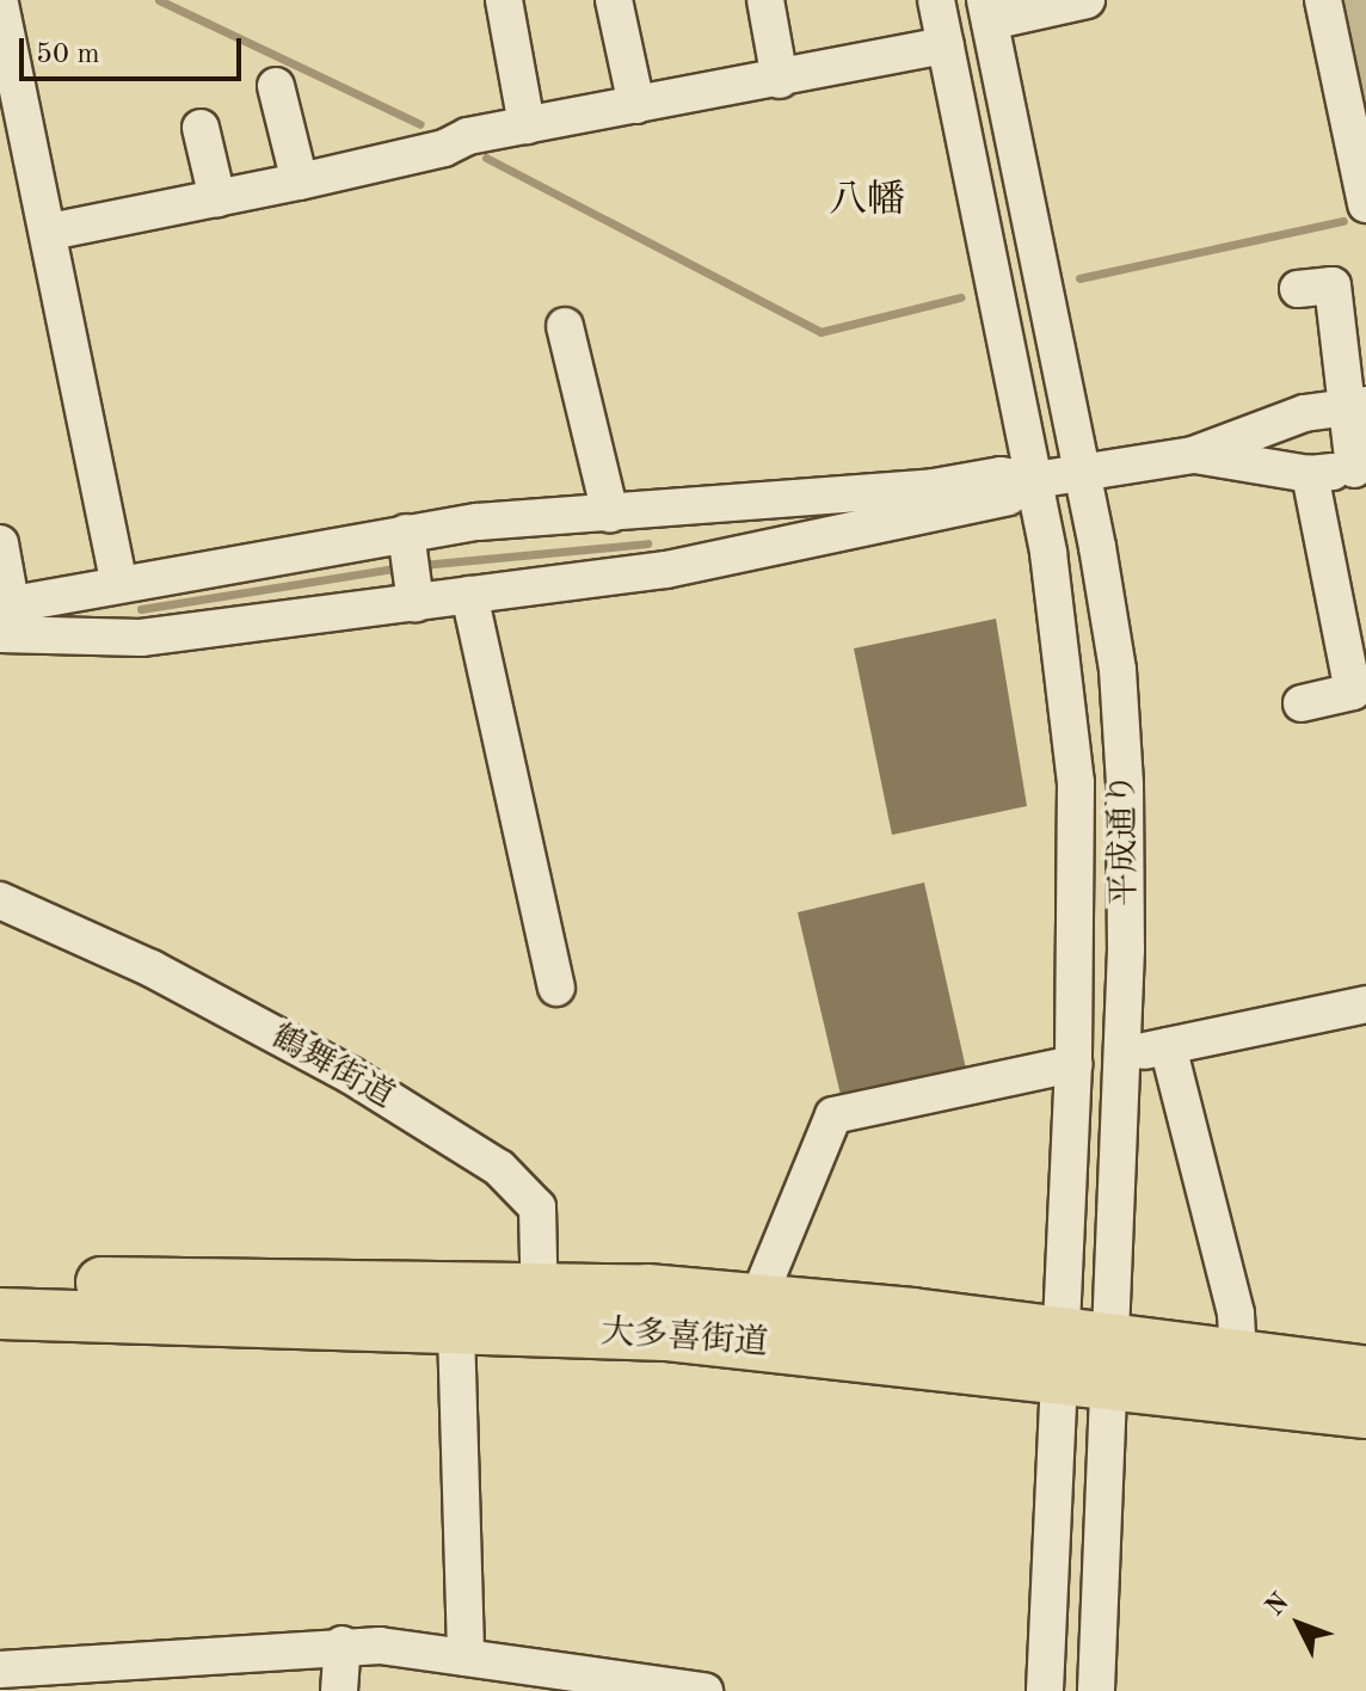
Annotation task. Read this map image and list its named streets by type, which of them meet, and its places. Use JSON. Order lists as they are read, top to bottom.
{
  "streets": {
    "highway": ["大多喜街道"],
    "street": ["平成通り", "鶴舞街道"]
  },
  "crossings": [
    ["平成通り", "大多喜街道"],
    ["鶴舞街道", "大多喜街道"]
  ],
  "districts": ["八幡"],
  "scale_bar": "50 m",
  "north": "top left"
}
